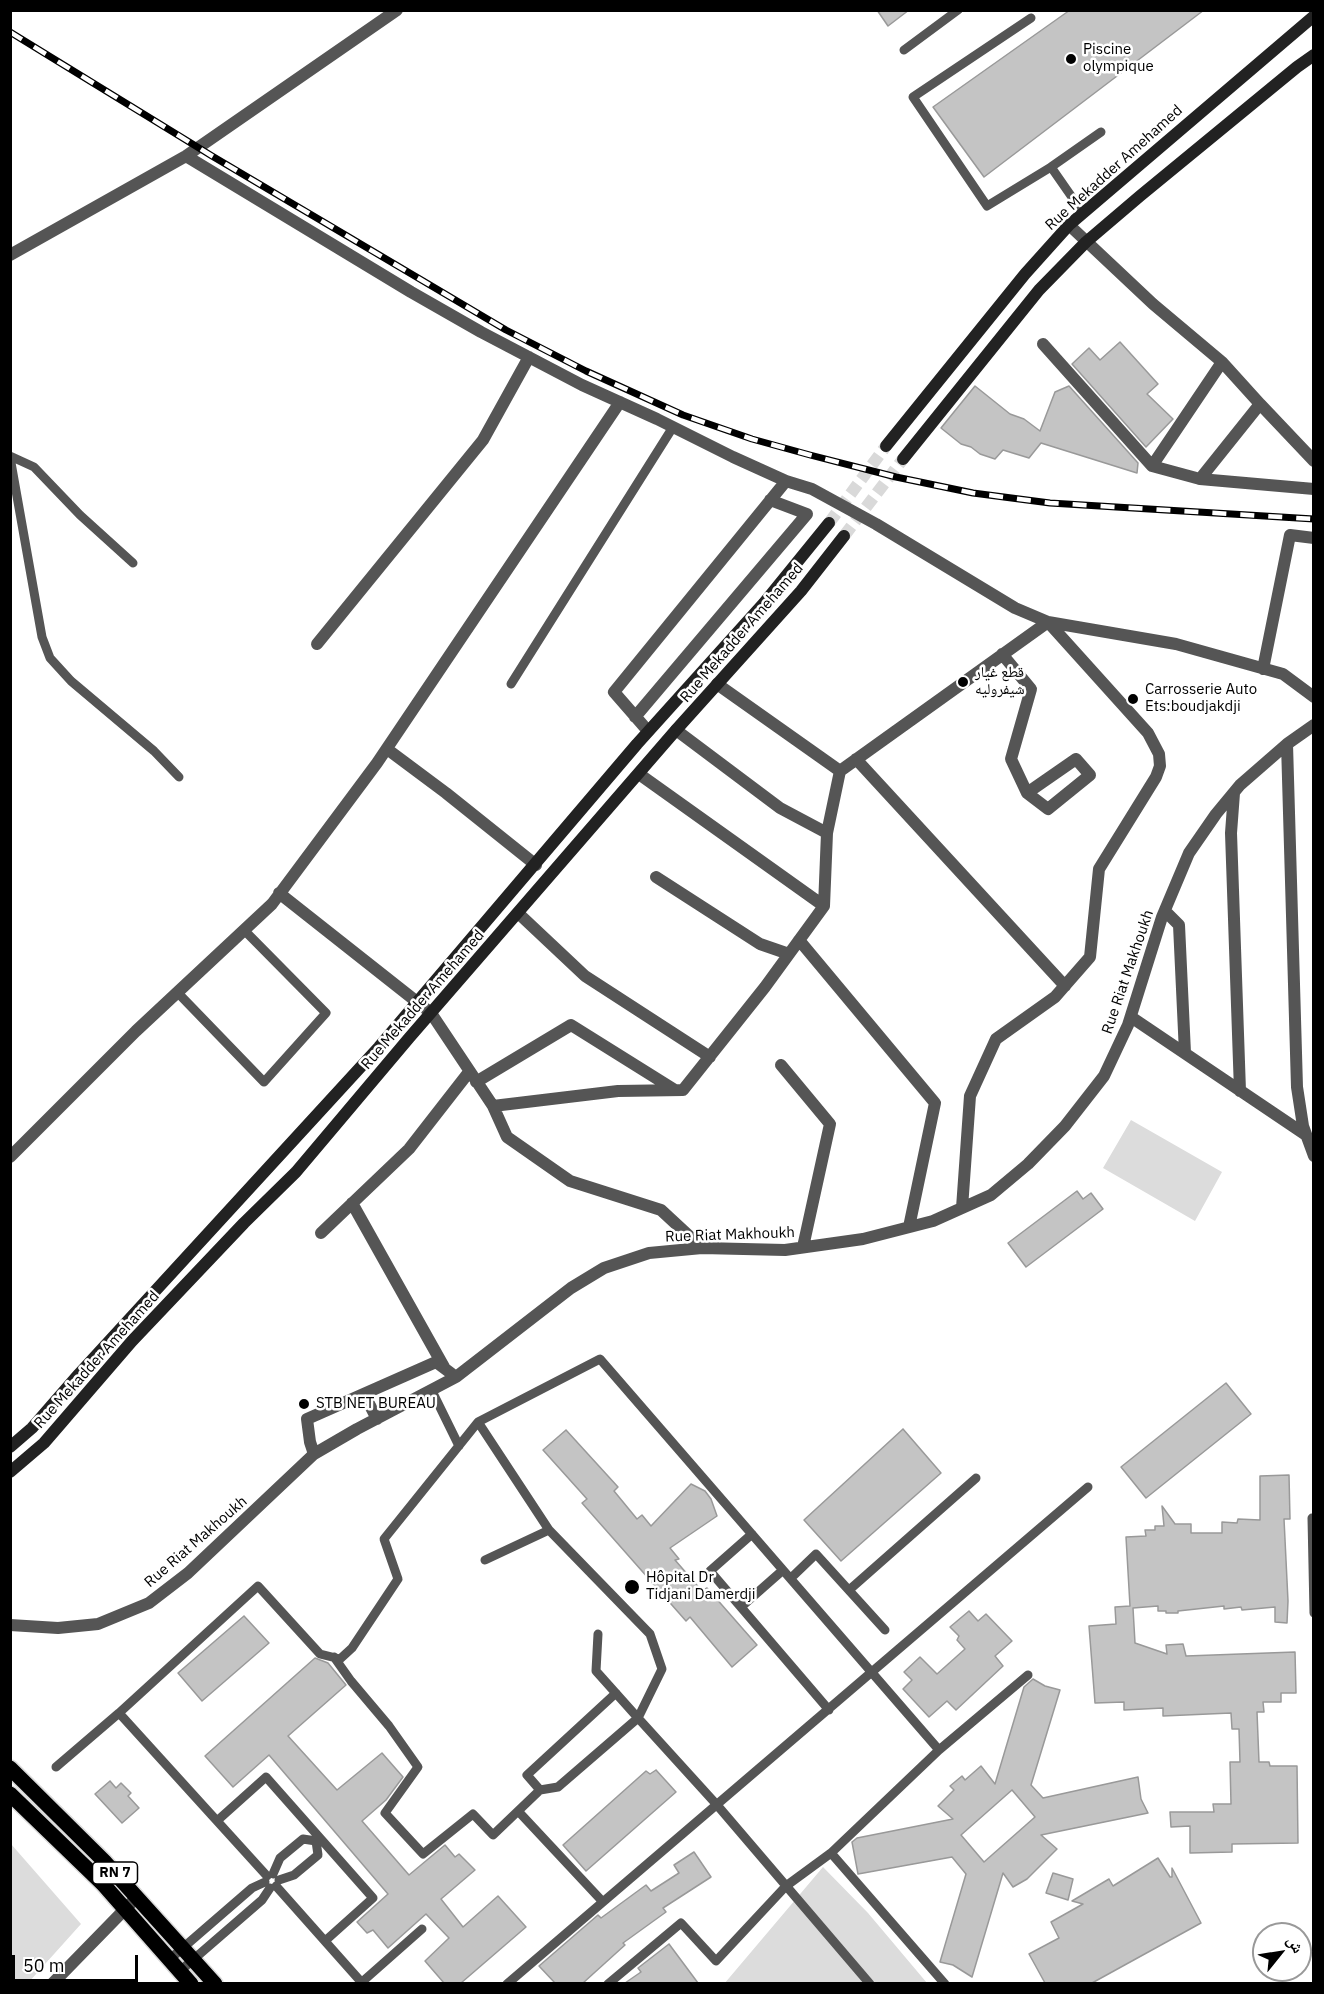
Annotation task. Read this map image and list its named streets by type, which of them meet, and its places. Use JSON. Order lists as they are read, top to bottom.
{
  "streets": {
    "main road": ["Rue Mekadder Amehamed", "RN 7"],
    "street": ["Rue Riat Makhoukh"]
  },
  "places": [
    "Piscine olympique",
    "قطع غيار شيفروليه",
    "Carrosserie Auto Ets:boudjakdji",
    "STB NET BUREAU",
    "Hôpital Dr Tidjani Damerdji"
  ],
  "scale_bar": "50 m",
  "north": "top right"
}
